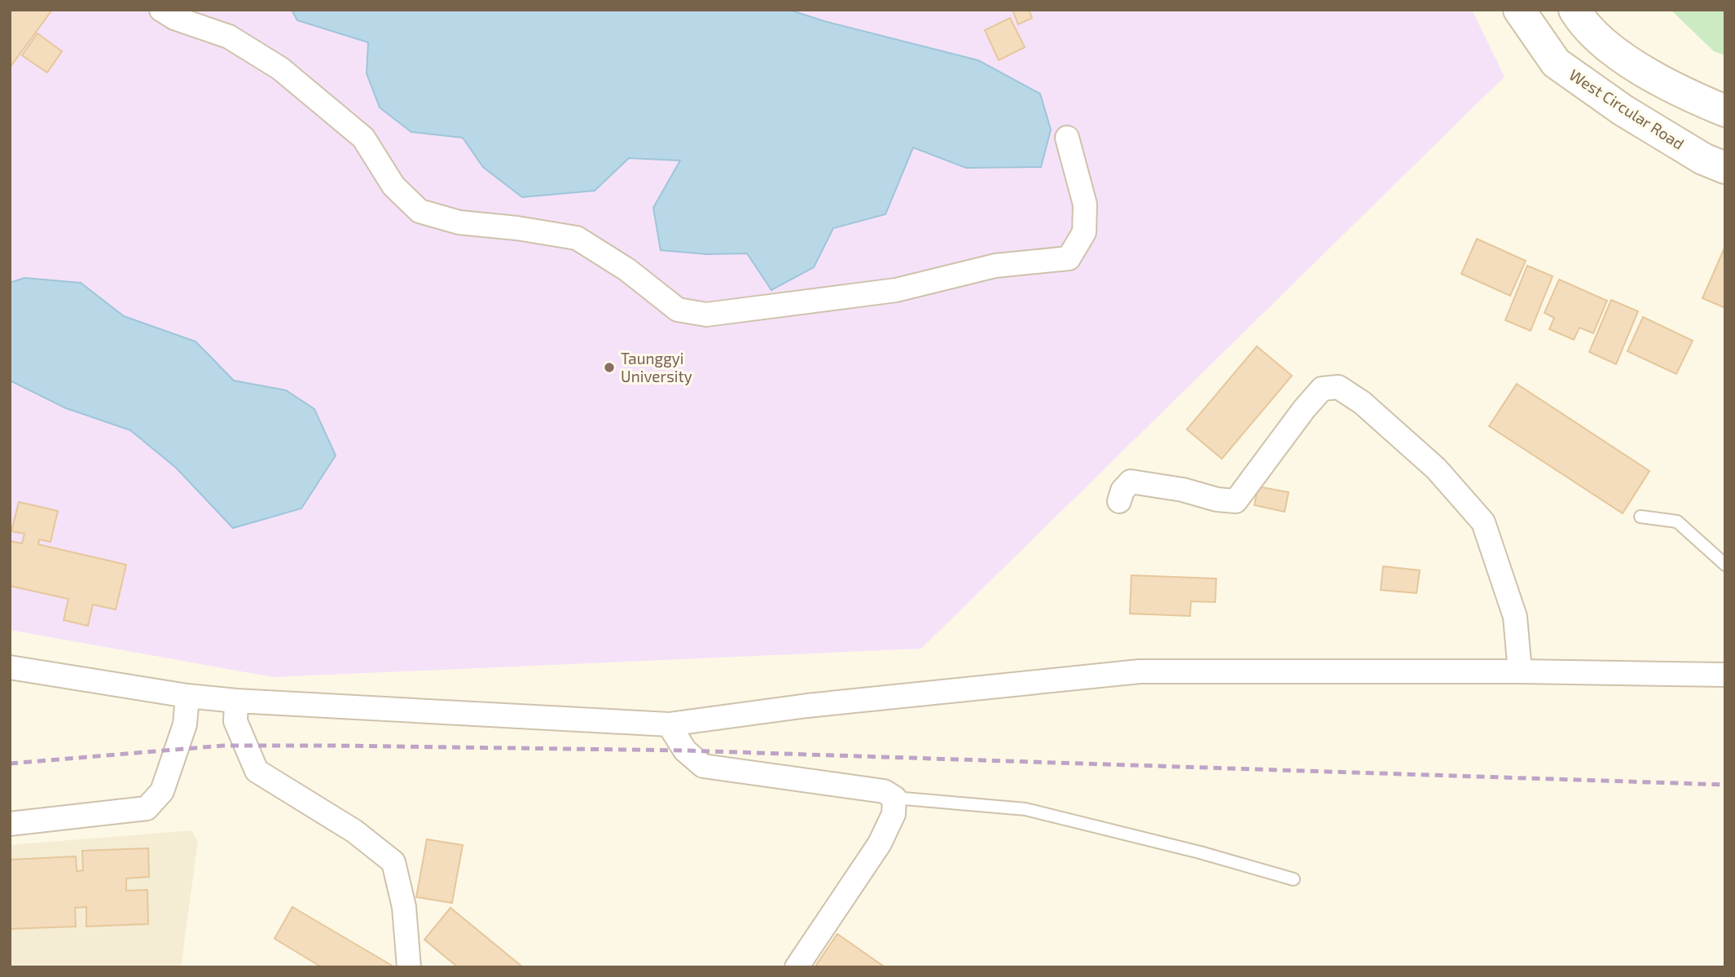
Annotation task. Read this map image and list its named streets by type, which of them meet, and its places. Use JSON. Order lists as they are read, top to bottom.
{
  "streets": {
    "street": ["West Circular Road"]
  },
  "places": ["Taunggyi University"]
}
